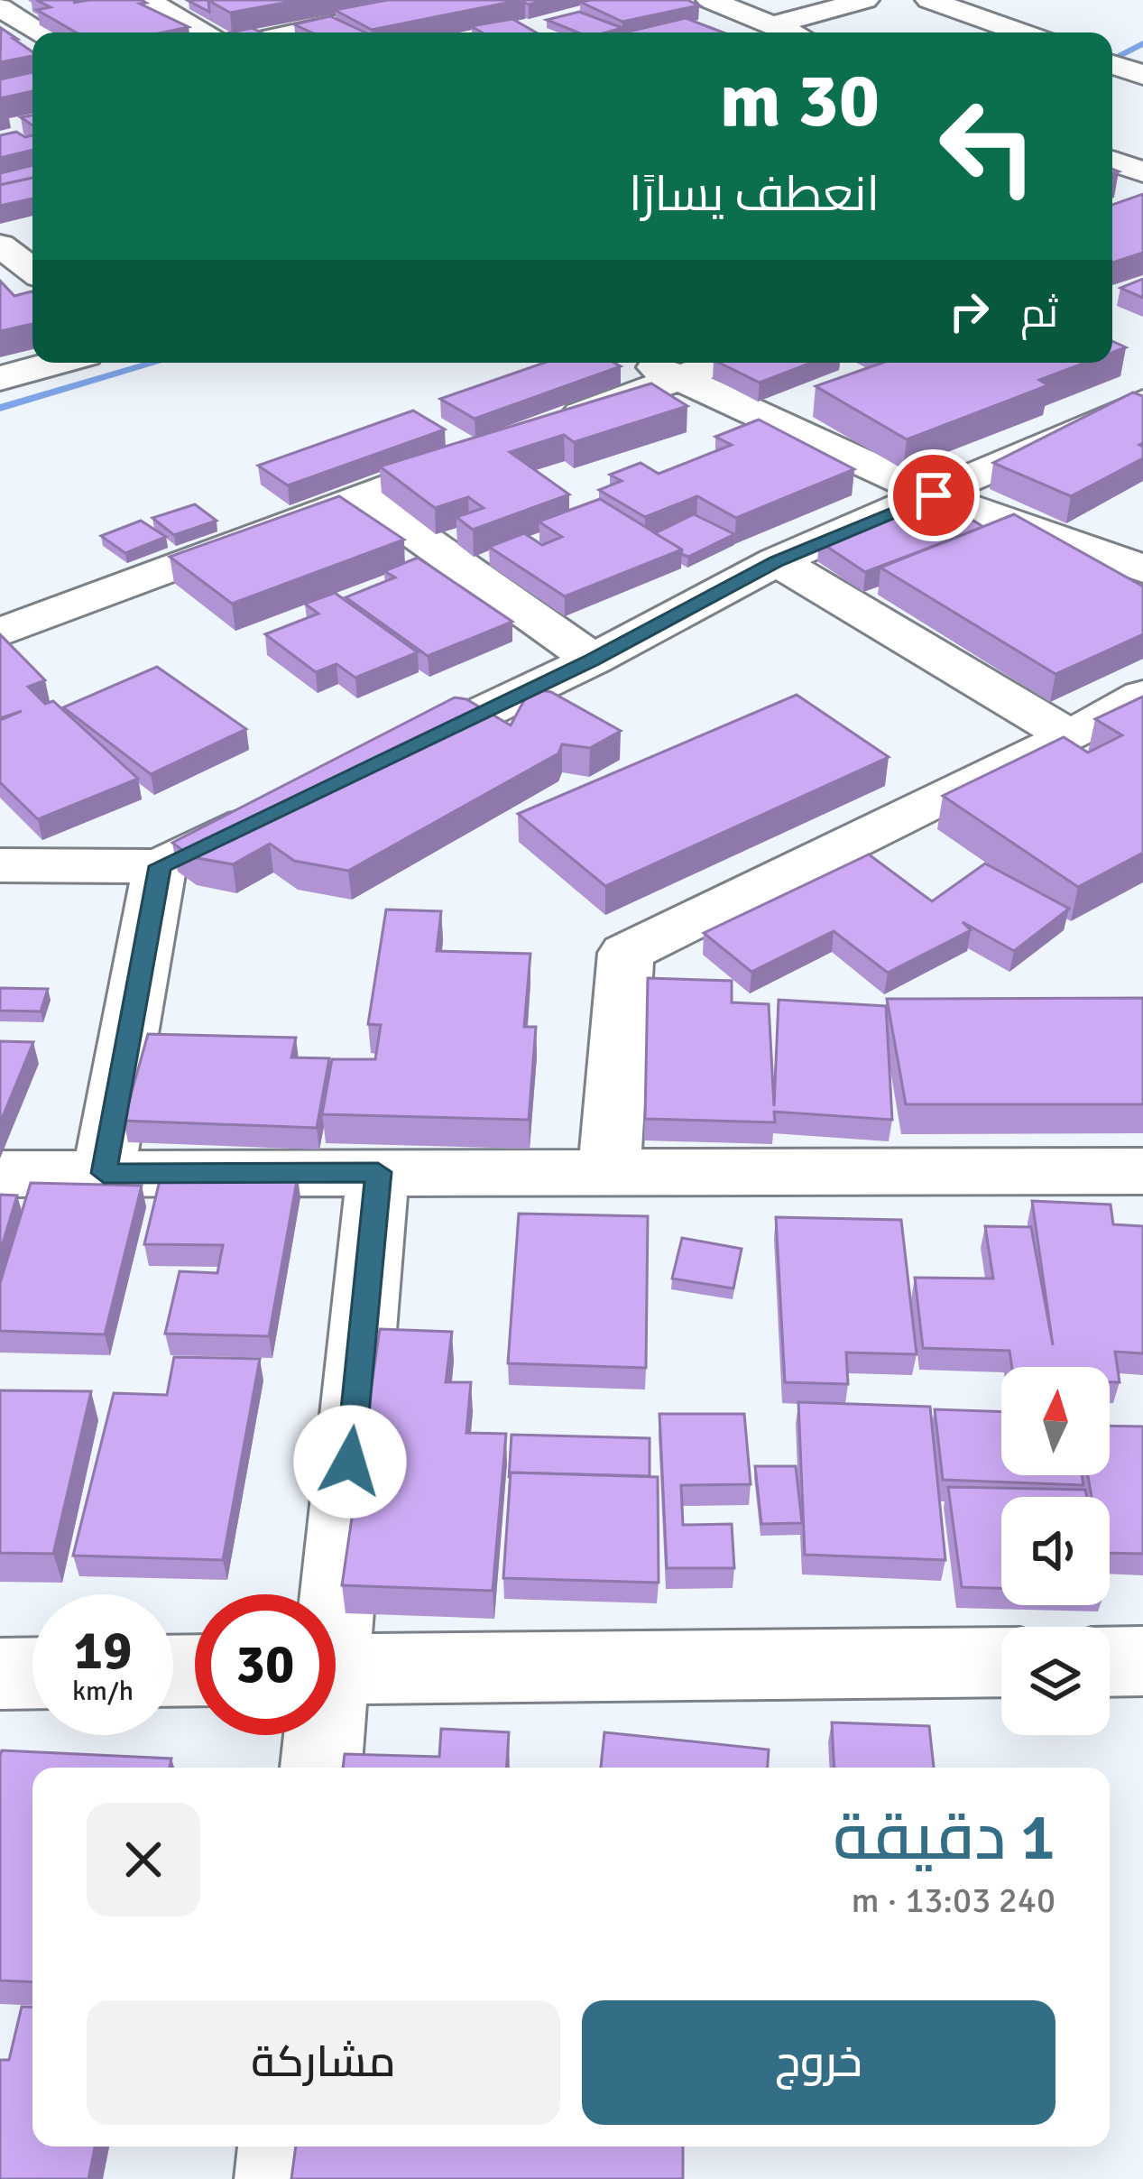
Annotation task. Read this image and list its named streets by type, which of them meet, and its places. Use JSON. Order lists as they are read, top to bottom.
{
  "north": "top",
  "page": {
    "turn": ["30 m", "انعطف يسارًا"],
    "then": "ثم",
    "speed": "19 km/h",
    "limit": "30",
    "heading": ["1 دقيقة", "240 m · 13:03"],
    "buttons": ["خروج", "مشاركة"]
  }
}
